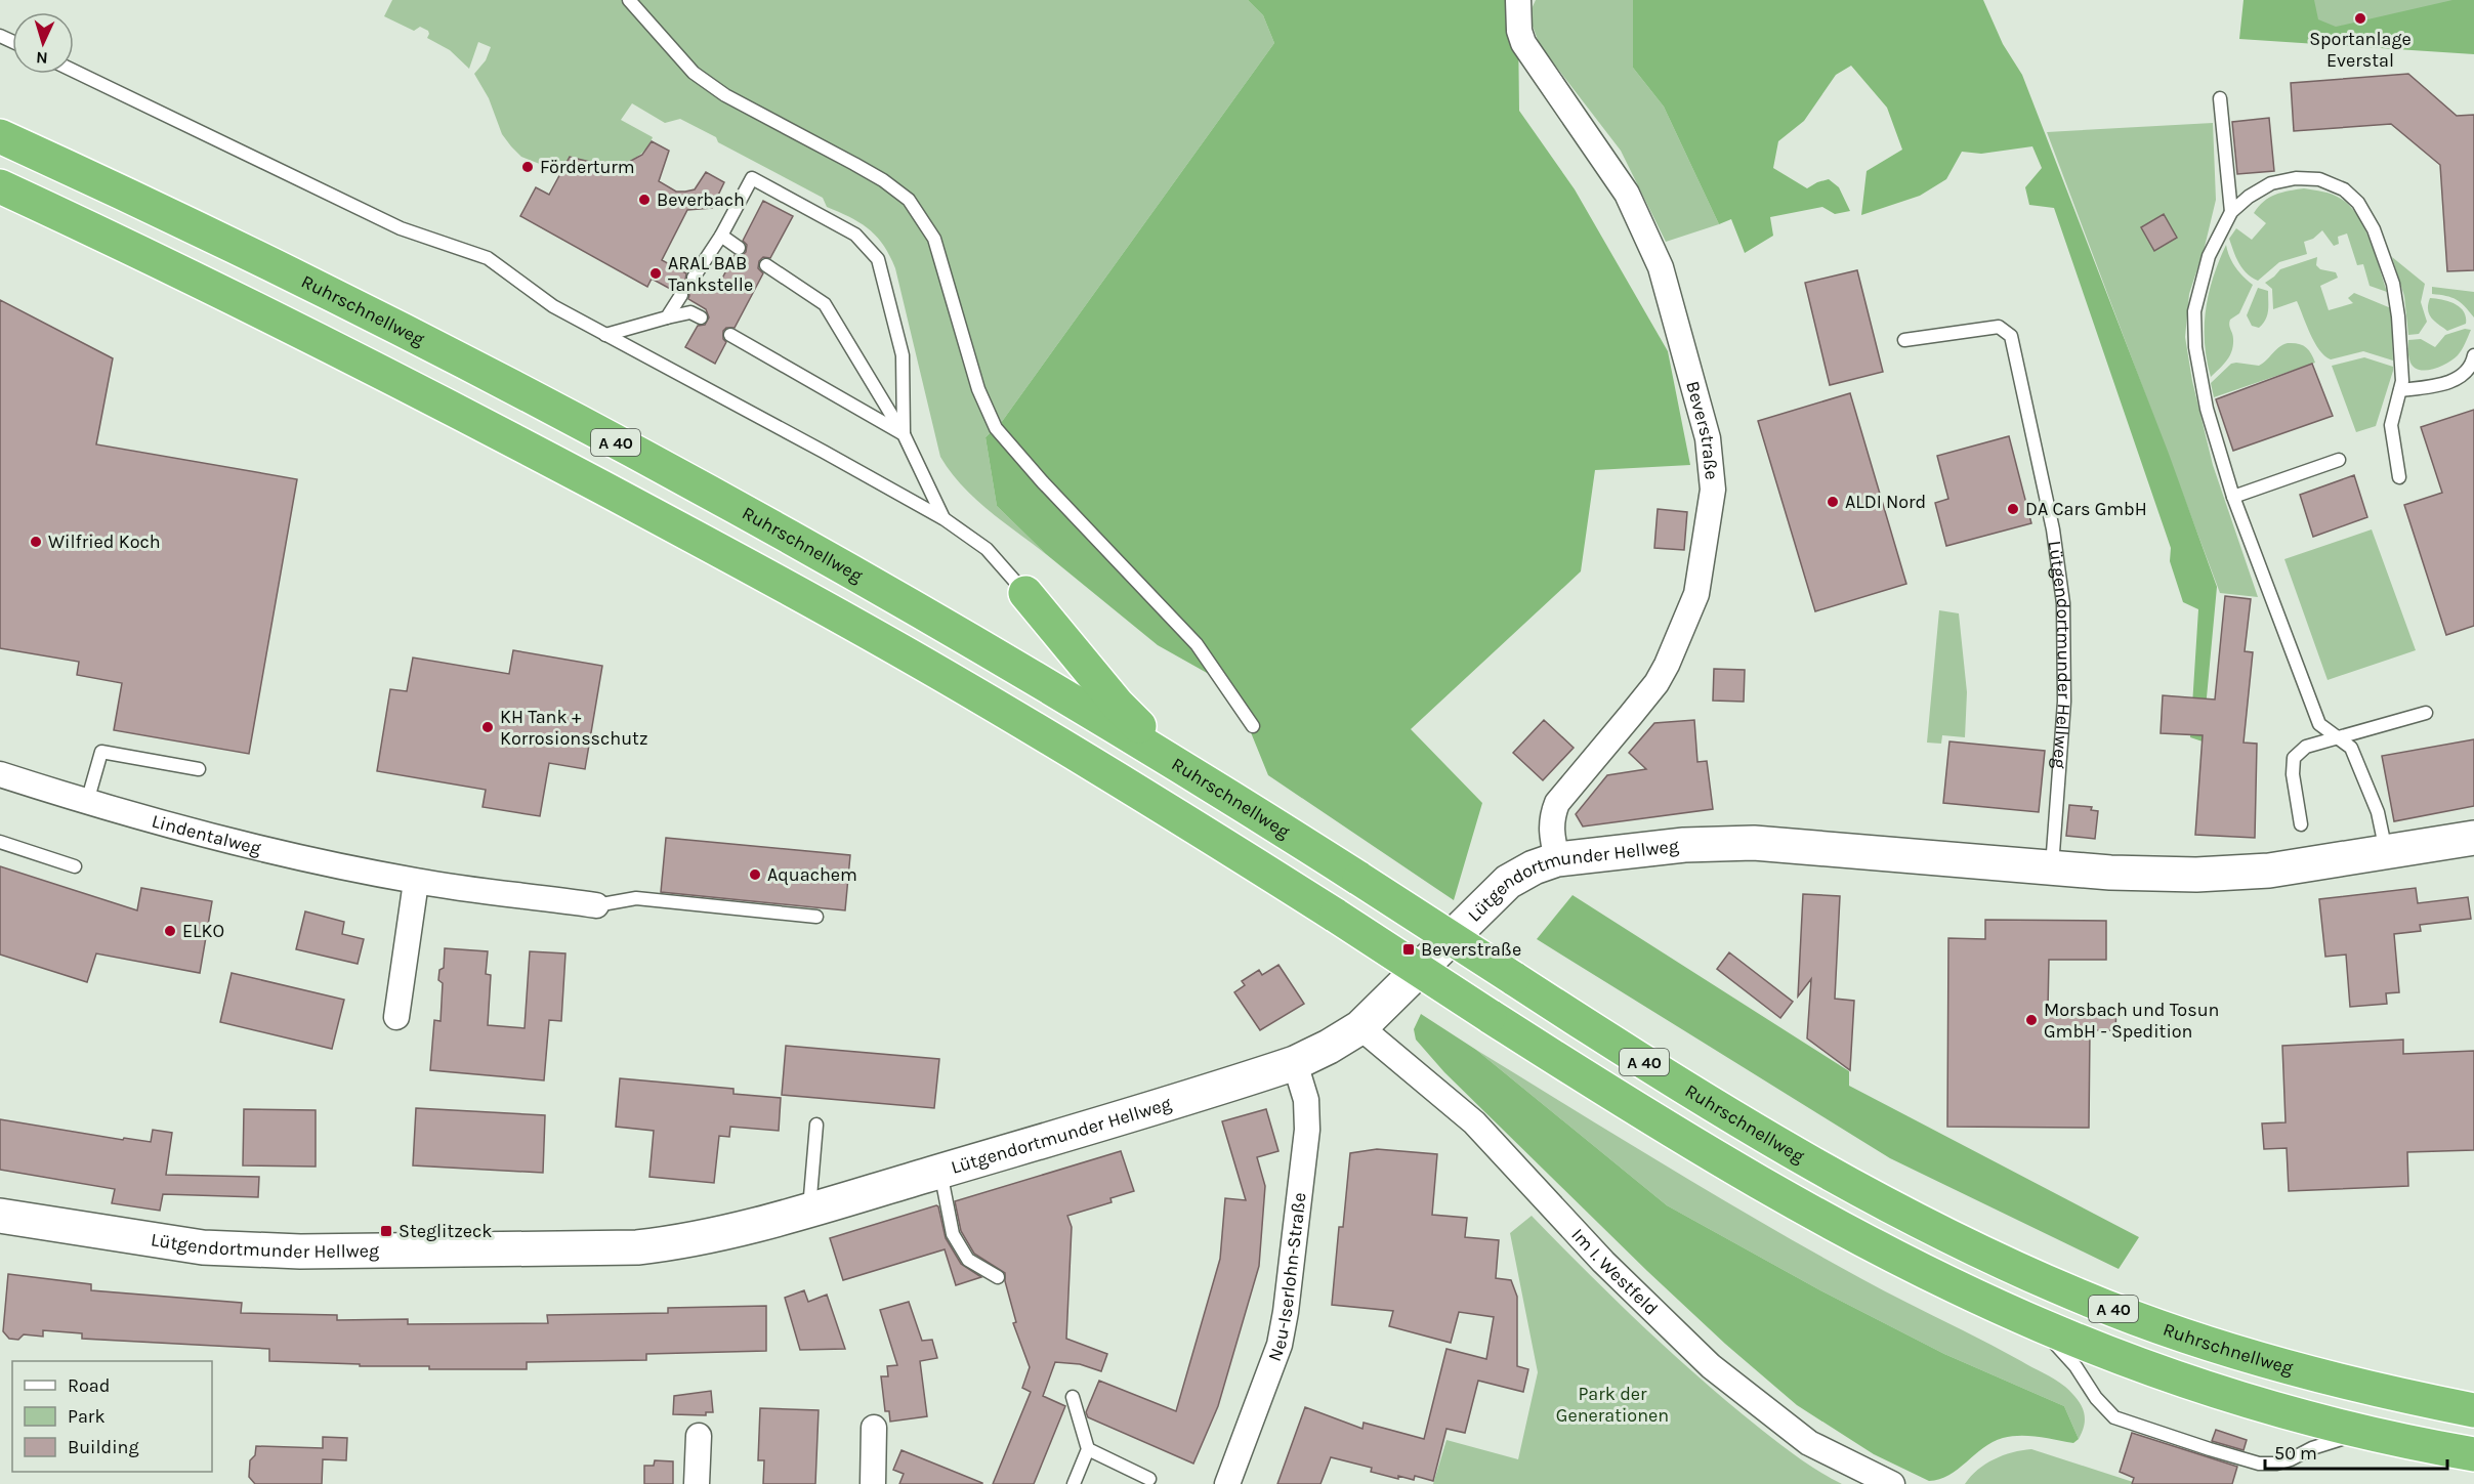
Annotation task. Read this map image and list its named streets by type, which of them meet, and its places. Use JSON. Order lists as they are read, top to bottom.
{
  "streets": {
    "highway": ["Ruhrschnellweg", "A 40"],
    "main road": ["Lütgendortmunder Hellweg"],
    "street": [
      "Beverstraße",
      "Lindentalweg",
      "Im I. Westfeld",
      "Neu-Iserlohn-Straße"
    ]
  },
  "crossings": [
    ["Beverstraße", "Lütgendortmunder Hellweg"],
    ["Lütgendortmunder Hellweg", "Im I. Westfeld"],
    ["Lütgendortmunder Hellweg", "Neu-Iserlohn-Straße"]
  ],
  "parks": ["Park der Generationen"],
  "places": {
    "other": [
      "Sportanlage Everstal",
      "Förderturm",
      "Beverbach",
      "ARAL BAB Tankstelle",
      "ALDI Nord",
      "DA Cars GmbH",
      "Wilfried Koch",
      "KH Tank + Korrosionsschutz",
      "Aquachem",
      "ELKO",
      "Morsbach und Tosun GmbH - Spedition"
    ],
    "transit": ["Beverstraße", "Steglitzeck"]
  },
  "legend": ["Road", "Park", "Building"],
  "scale_bar": "50 m",
  "north": "bottom"
}
